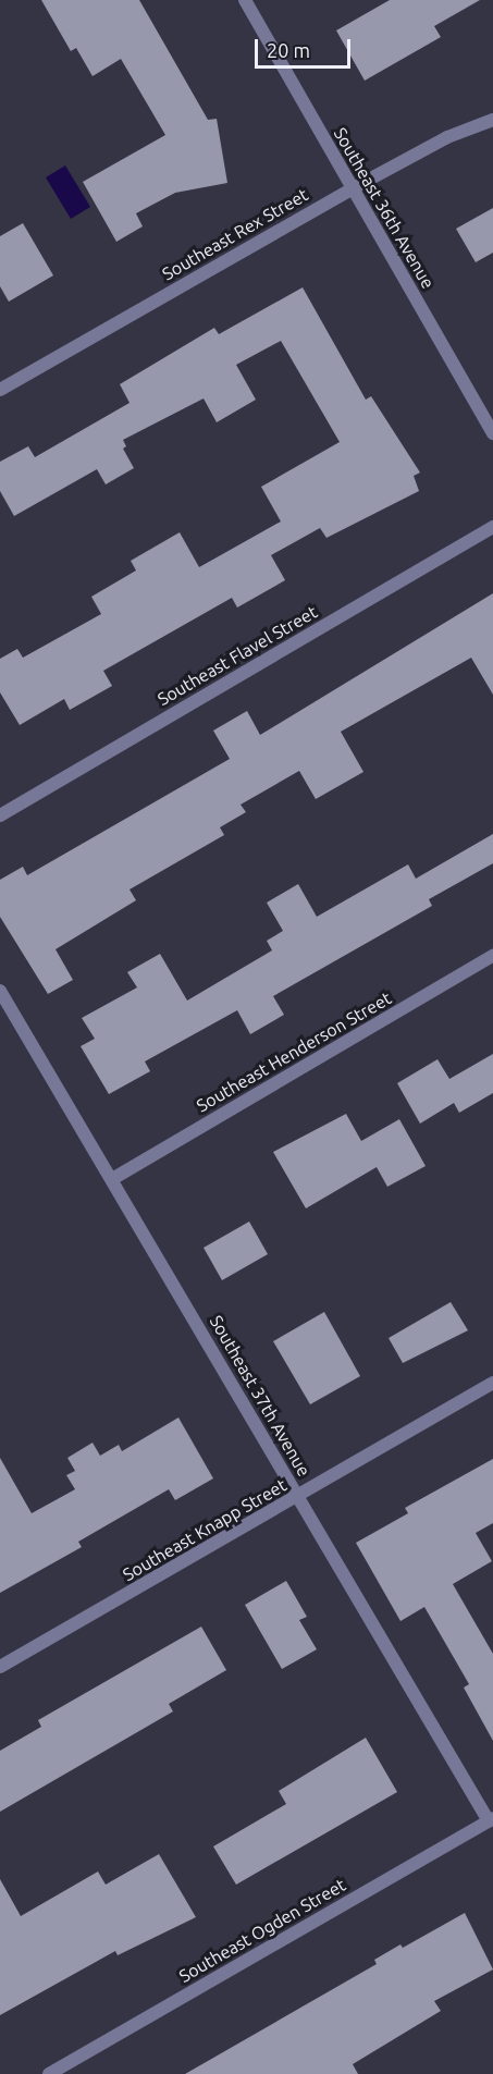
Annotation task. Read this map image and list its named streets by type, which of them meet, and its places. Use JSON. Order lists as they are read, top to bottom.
{
  "streets": {
    "street": [
      "Southeast 36th Avenue",
      "Southeast Rex Street",
      "Southeast Flavel Street",
      "Southeast Henderson Street",
      "Southeast 37th Avenue",
      "Southeast Knapp Street",
      "Southeast Ogden Street"
    ]
  },
  "crossings": [
    ["Southeast 36th Avenue", "Southeast Rex Street"],
    ["Southeast Henderson Street", "Southeast 37th Avenue"],
    ["Southeast 37th Avenue", "Southeast Knapp Street"],
    ["Southeast 37th Avenue", "Southeast Ogden Street"]
  ],
  "scale_bar": "20 m"
}
